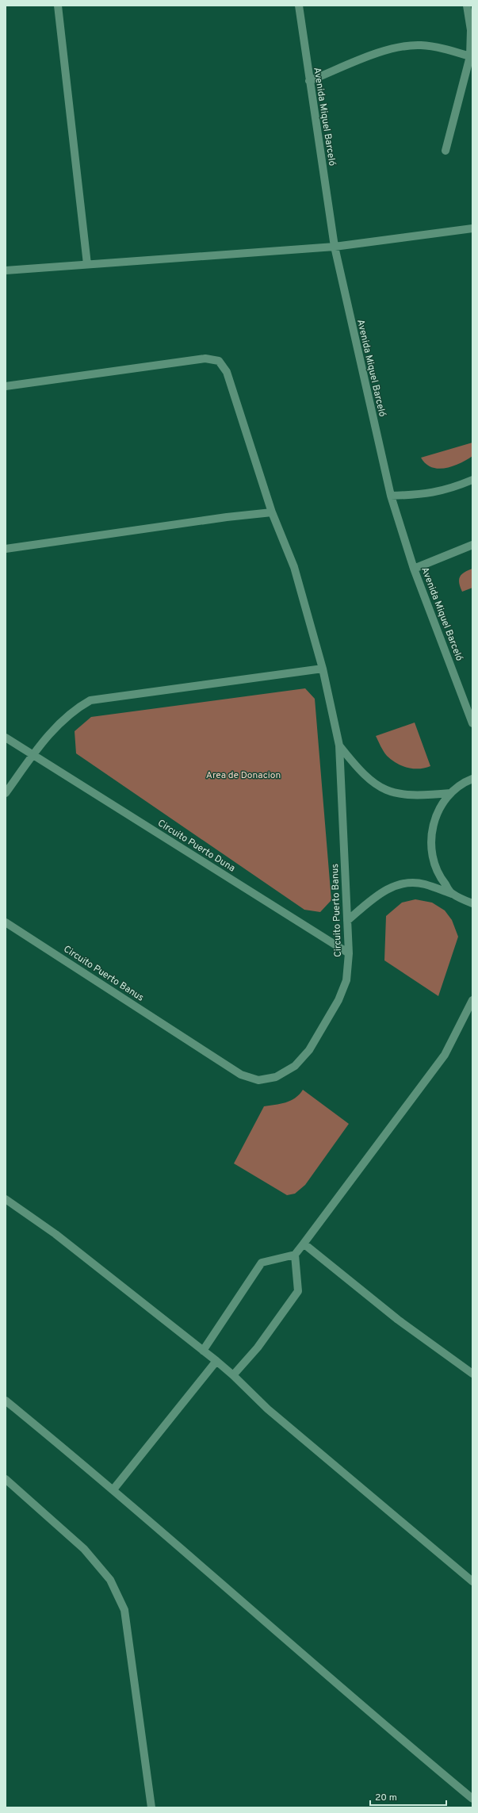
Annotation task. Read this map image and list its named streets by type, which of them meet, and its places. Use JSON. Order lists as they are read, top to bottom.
{
  "streets": {
    "street": ["Avenida Miquel Barceló", "Circuito Puerto Duna", "Circuito Puerto Banus"]
  },
  "crossings": [
    ["Circuito Puerto Duna", "Circuito Puerto Banus"]
  ],
  "parks": ["Area de Donacion"],
  "scale_bar": "20 m"
}
